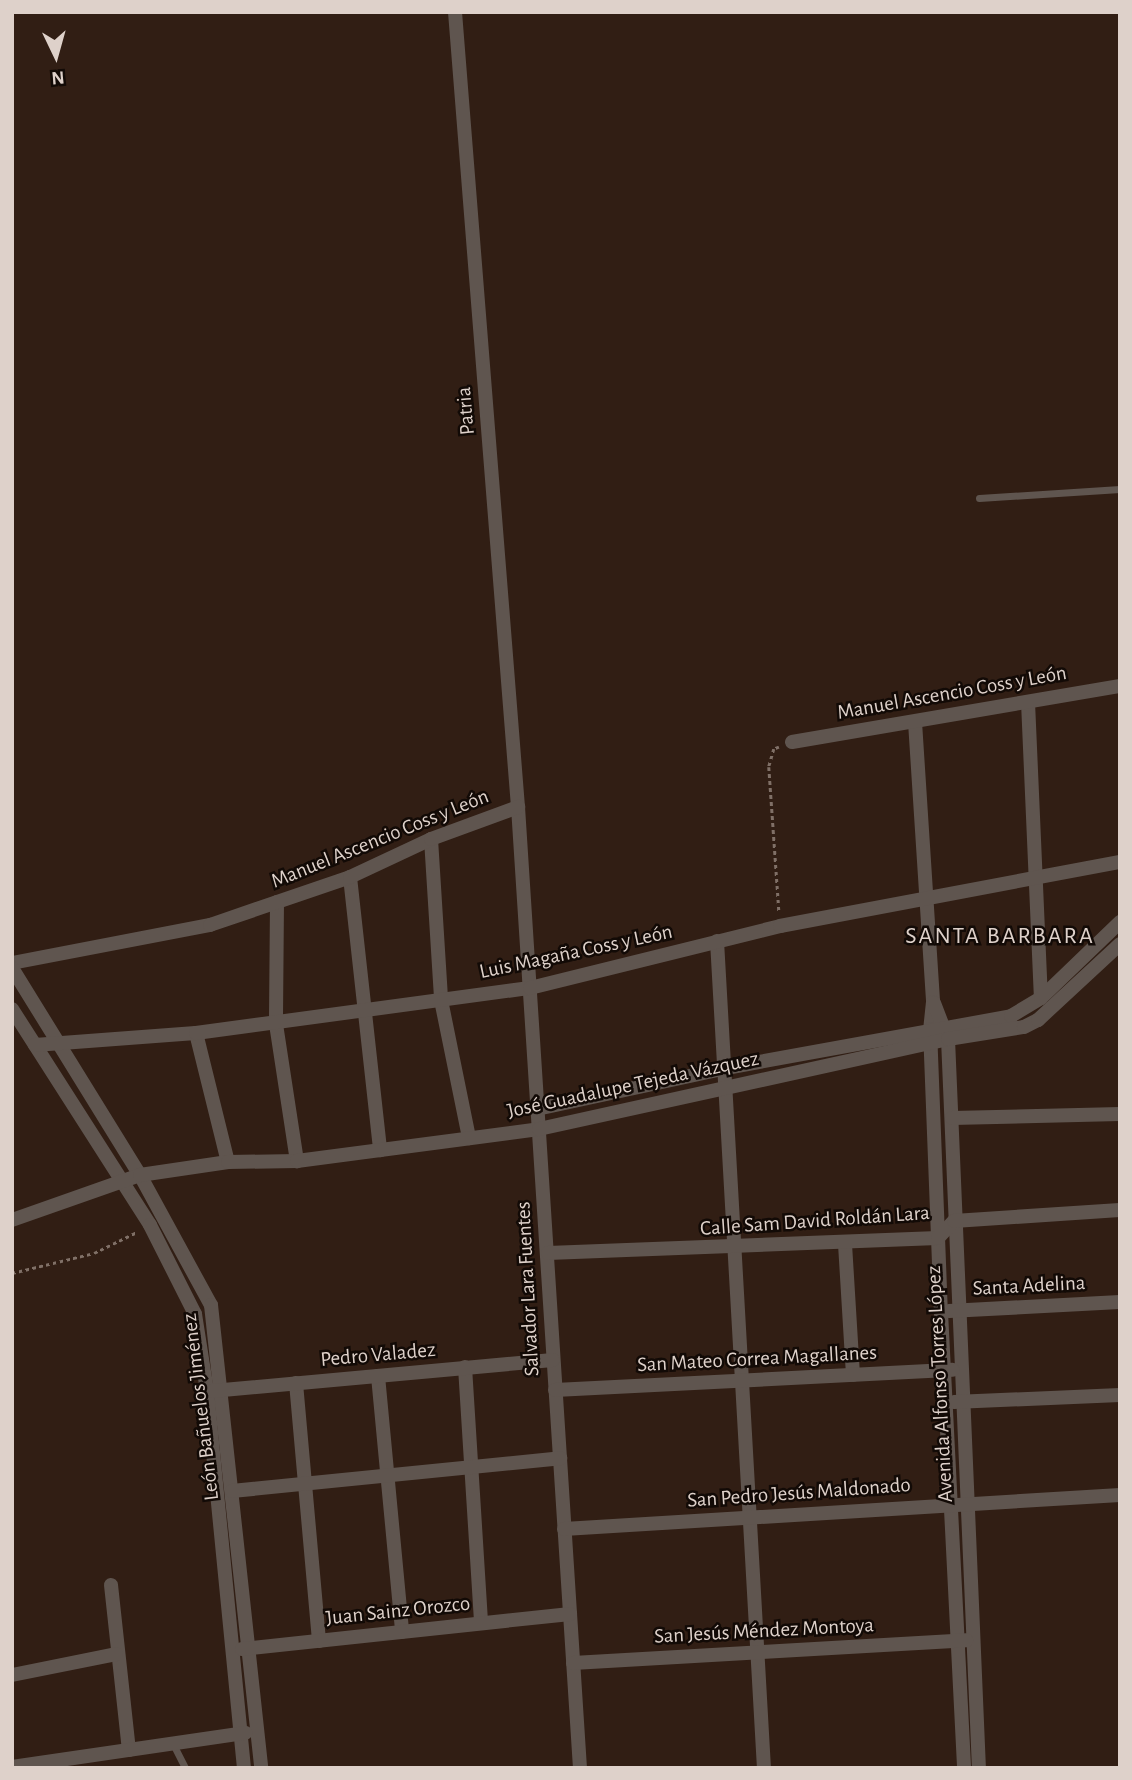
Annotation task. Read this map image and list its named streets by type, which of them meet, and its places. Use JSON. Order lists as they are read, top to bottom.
{
  "streets": {
    "street": [
      "Patria",
      "Manuel Ascencio Coss y León",
      "Luis Magaña Coss y León",
      "José Guadalupe Tejeda Vázquez",
      "Calle Sam David Roldán Lara",
      "Santa Adelina",
      "Salvador Lara Fuentes",
      "Pedro Valadez",
      "San Mateo Correa Magallanes",
      "Avenida Alfonso Torres López",
      "León Bañuelos Jiménez",
      "San Pedro Jesús Maldonado",
      "Juan Sainz Orozco",
      "San Jesús Méndez Montoya"
    ]
  },
  "crossings": [
    ["Patria", "Manuel Ascencio Coss y León"],
    ["Patria", "Salvador Lara Fuentes"],
    ["Manuel Ascencio Coss y León", "Salvador Lara Fuentes"],
    ["Manuel Ascencio Coss y León", "Avenida Alfonso Torres López"],
    ["Manuel Ascencio Coss y León", "León Bañuelos Jiménez"],
    ["Luis Magaña Coss y León", "Salvador Lara Fuentes"],
    ["Luis Magaña Coss y León", "Avenida Alfonso Torres López"],
    ["Luis Magaña Coss y León", "León Bañuelos Jiménez"],
    ["José Guadalupe Tejeda Vázquez", "Salvador Lara Fuentes"],
    ["José Guadalupe Tejeda Vázquez", "Avenida Alfonso Torres López"],
    ["José Guadalupe Tejeda Vázquez", "León Bañuelos Jiménez"],
    ["Calle Sam David Roldán Lara", "Salvador Lara Fuentes"],
    ["Calle Sam David Roldán Lara", "Avenida Alfonso Torres López"],
    ["Santa Adelina", "Avenida Alfonso Torres López"],
    ["Salvador Lara Fuentes", "Pedro Valadez"],
    ["Salvador Lara Fuentes", "San Mateo Correa Magallanes"],
    ["Salvador Lara Fuentes", "San Pedro Jesús Maldonado"],
    ["Salvador Lara Fuentes", "Juan Sainz Orozco"],
    ["Salvador Lara Fuentes", "San Jesús Méndez Montoya"],
    ["Pedro Valadez", "León Bañuelos Jiménez"],
    ["San Mateo Correa Magallanes", "Avenida Alfonso Torres López"],
    ["Avenida Alfonso Torres López", "San Pedro Jesús Maldonado"],
    ["Avenida Alfonso Torres López", "San Jesús Méndez Montoya"],
    ["León Bañuelos Jiménez", "Juan Sainz Orozco"]
  ],
  "districts": ["SANTA BARBARA"],
  "north": "bottom"
}
